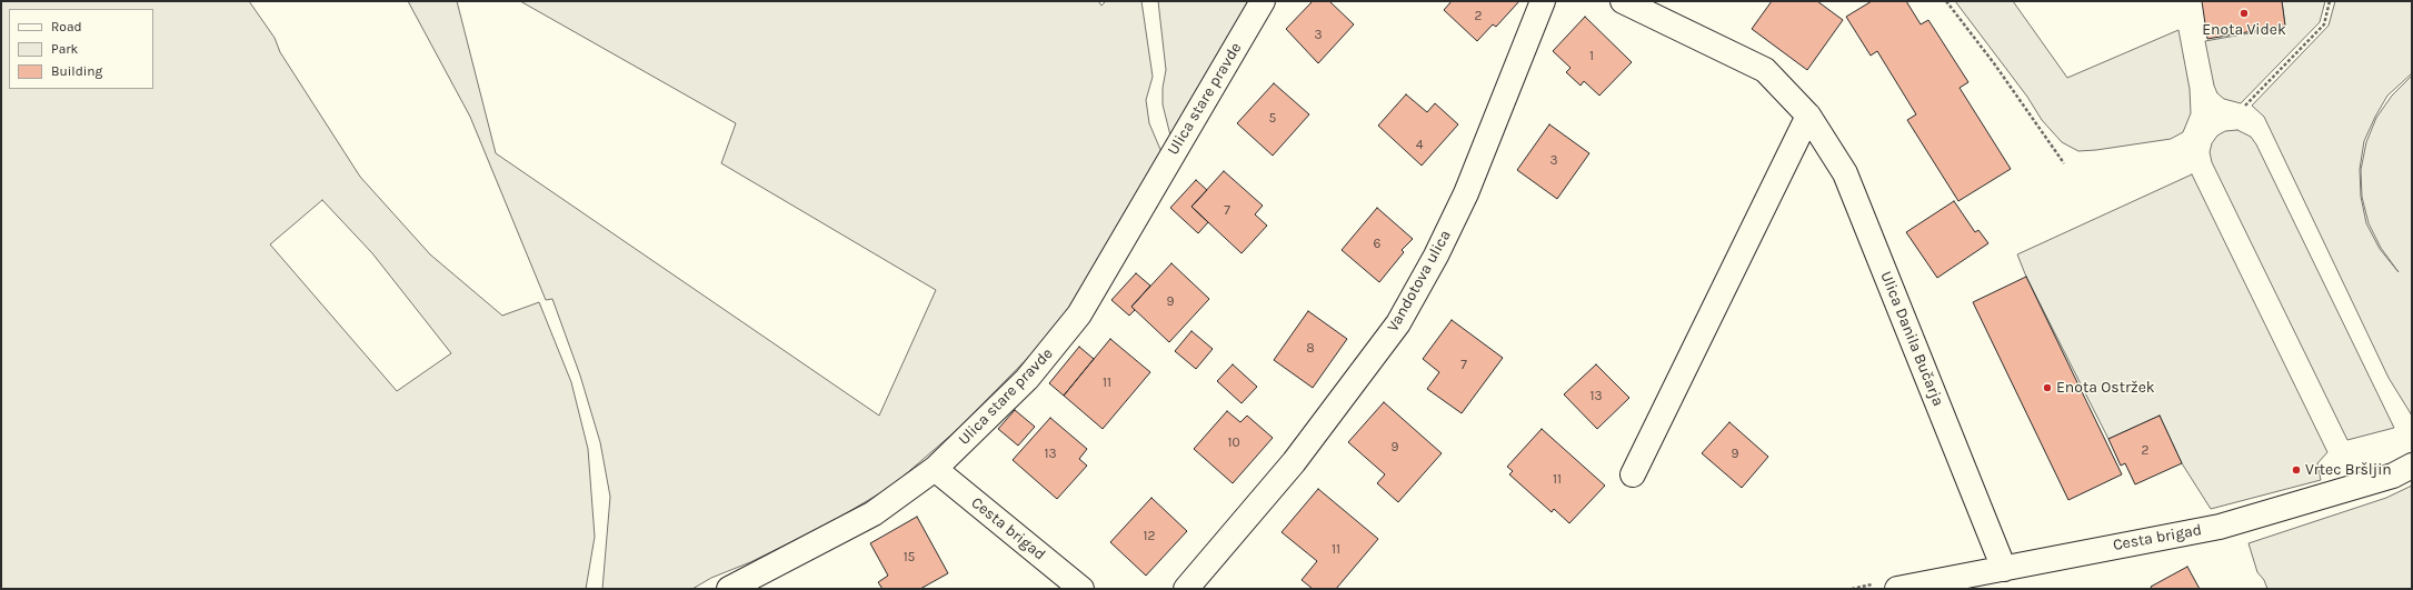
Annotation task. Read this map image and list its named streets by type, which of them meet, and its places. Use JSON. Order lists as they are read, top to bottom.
{
  "streets": {
    "street": [
      "Ulica stare pravde",
      "Vandotova ulica",
      "Ulica Danila Bučarja",
      "Cesta brigad"
    ]
  },
  "crossings": [
    ["Ulica stare pravde", "Cesta brigad"],
    ["Ulica Danila Bučarja", "Cesta brigad"]
  ],
  "places": ["Enota Videk", "Enota Ostržek", "Vrtec Bršljin"],
  "house_numbers": [
    "2",
    "3",
    "1",
    "5",
    "4",
    "3",
    "7",
    "6",
    "9",
    "8",
    "7",
    "11",
    "13",
    "10",
    "9",
    "2",
    "13",
    "9",
    "11",
    "12",
    "11",
    "15"
  ],
  "legend": ["Road", "Park", "Building"]
}
